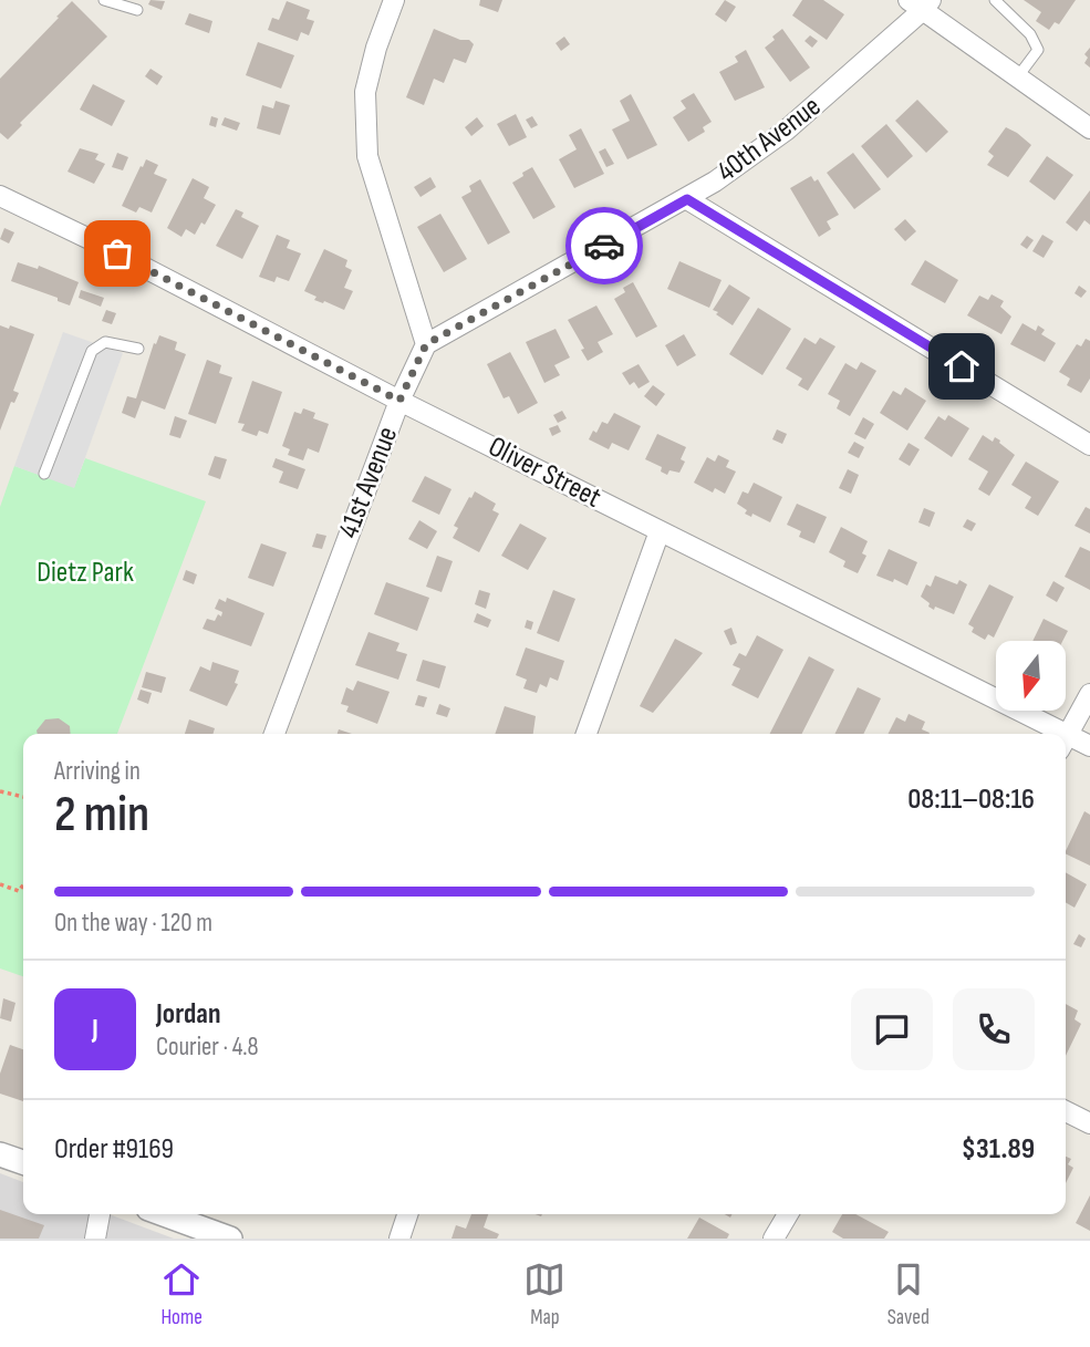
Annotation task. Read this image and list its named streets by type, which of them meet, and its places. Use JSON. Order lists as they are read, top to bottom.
{
  "streets": {
    "street": ["40th Avenue", "Oliver Street", "41st Avenue"]
  },
  "crossings": [
    ["40th Avenue", "41st Avenue"],
    ["Oliver Street", "41st Avenue"]
  ],
  "parks": ["Dietz Park"],
  "north": "bottom",
  "page": {
    "heading": ["2 min", "Arriving in", "08:11–08:16"],
    "panel": [
      "Jordan",
      "Courier · 4.8",
      "Order #9169",
      "$31.89"
    ],
    "bar": "On the way · 120 m",
    "round": "J",
    "tabs": ["Home", "Map", "Saved"]
  }
}
